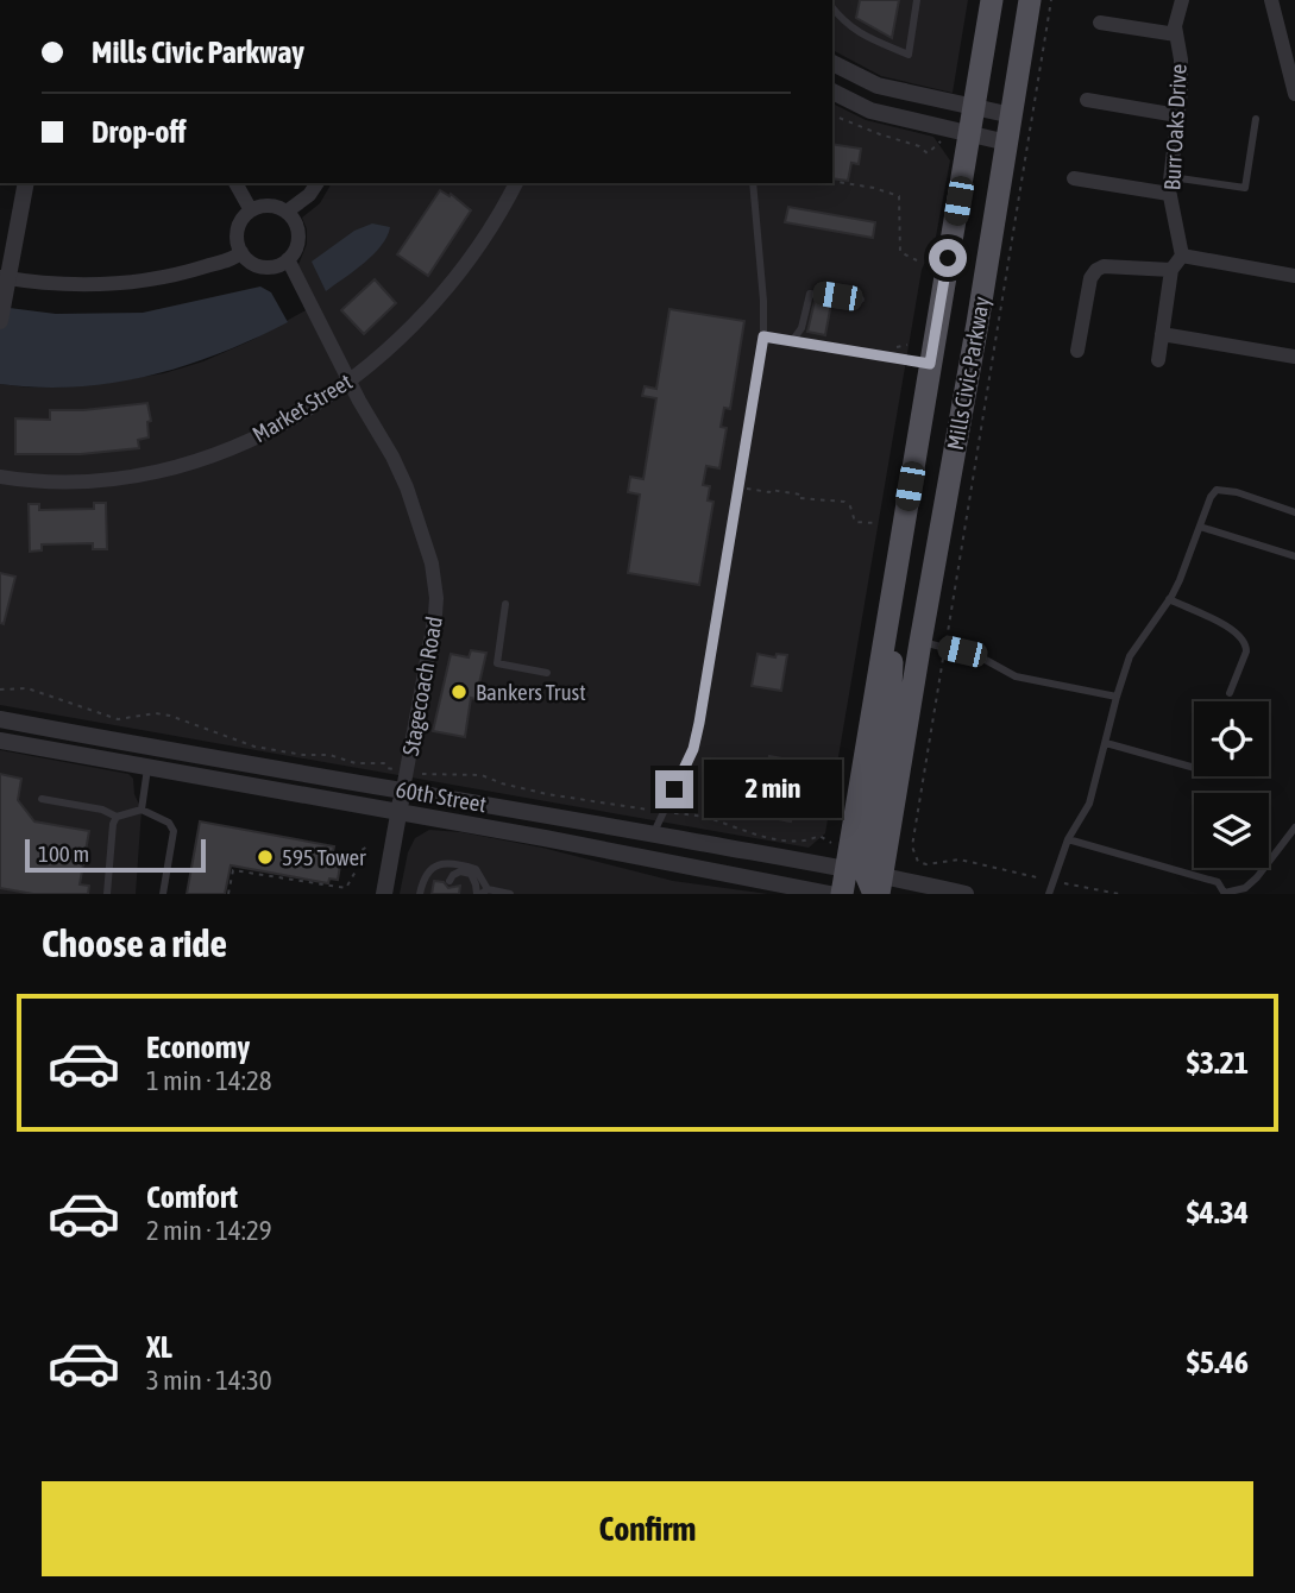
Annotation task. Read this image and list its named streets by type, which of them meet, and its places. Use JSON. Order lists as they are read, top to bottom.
{
  "streets": {
    "main road": ["Mills Civic Parkway"],
    "street": [
      "Burr Oaks Drive",
      "Market Street",
      "Stagecoach Road",
      "60th Street"
    ]
  },
  "crossings": [
    ["Mills Civic Parkway", "60th Street"],
    ["Market Street", "Stagecoach Road"],
    ["Stagecoach Road", "60th Street"]
  ],
  "places": ["Bankers Trust", "595 Tower"],
  "scale_bar": "100 m",
  "page": {
    "banner": ["Mills Civic Parkway", "Drop-off"],
    "bubble": "2 min",
    "scale": "100 m",
    "heading": "Choose a ride",
    "list": [
      {
        "name": "Economy",
        "note": "1 min · 14:28",
        "value": "$3.21"
      },
      {
        "name": "Comfort",
        "note": "2 min · 14:29",
        "value": "$4.34"
      },
      {
        "name": "XL",
        "note": "3 min · 14:30",
        "value": "$5.46"
      }
    ],
    "buttons": "Confirm"
  }
}
